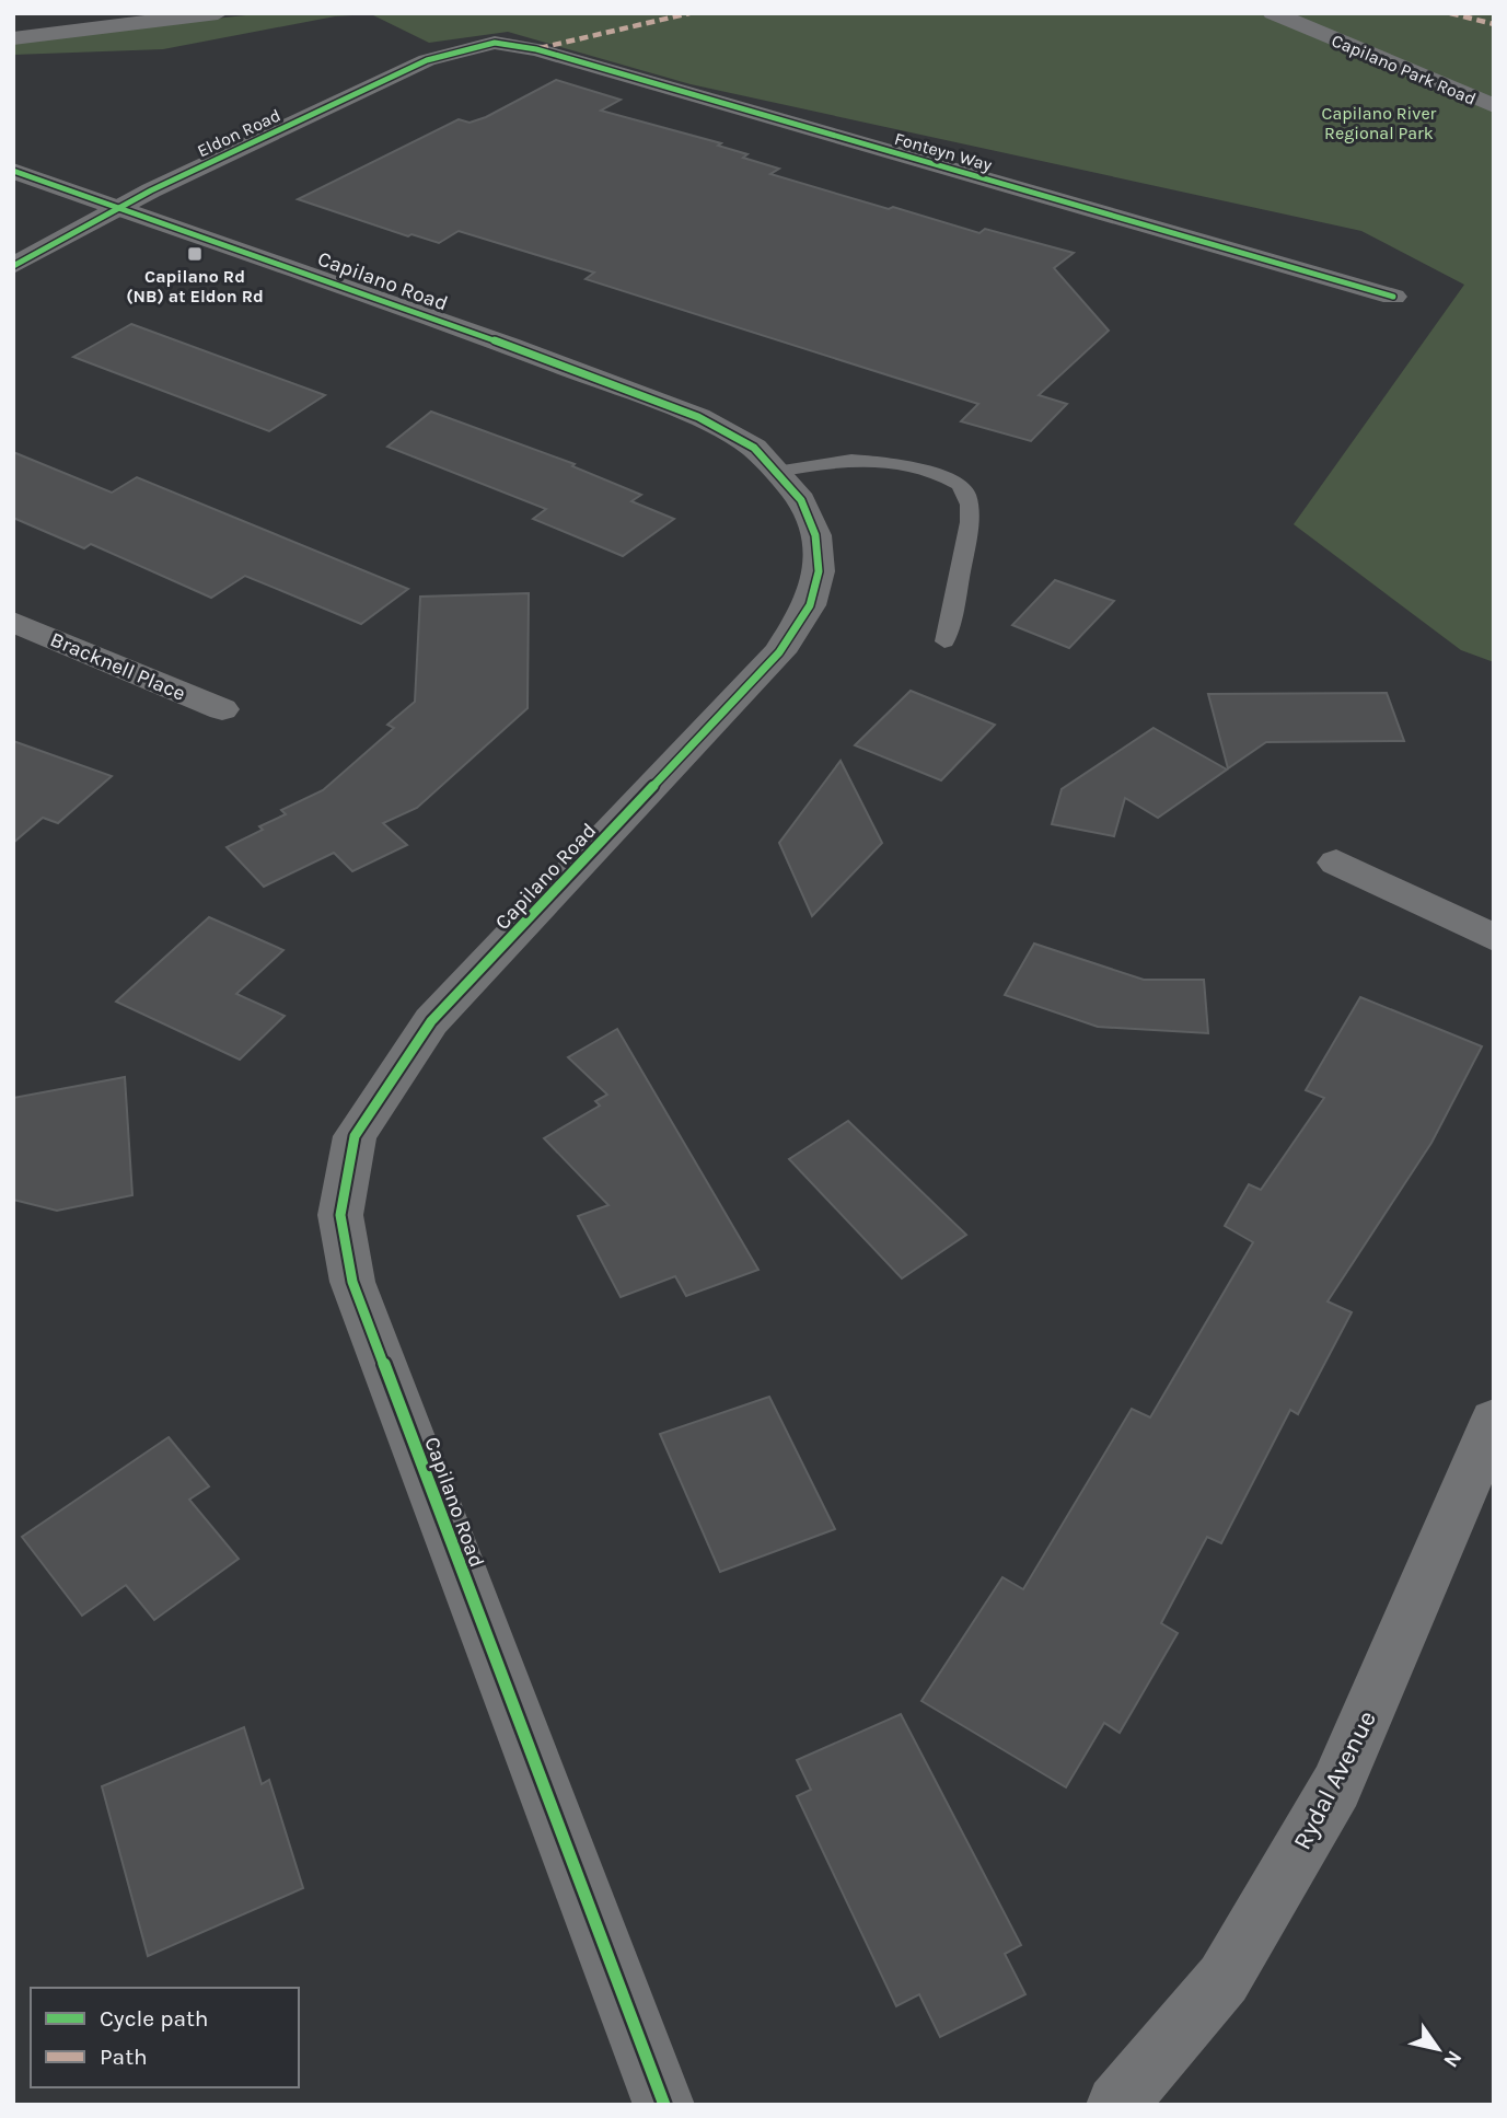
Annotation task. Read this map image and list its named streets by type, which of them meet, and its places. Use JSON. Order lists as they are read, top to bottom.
{
  "streets": {
    "street": [
      "Capilano Park Road",
      "Eldon Road",
      "Fonteyn Way",
      "Capilano Road",
      "Bracknell Place",
      "Rydal Avenue"
    ]
  },
  "crossings": [
    ["Eldon Road", "Fonteyn Way"],
    ["Eldon Road", "Capilano Road"]
  ],
  "parks": ["Capilano River Regional Park"],
  "places": {
    "transit": ["Capilano Rd (NB) at Eldon Rd"]
  },
  "legend": ["Cycle path", "Path"],
  "north": "bottom right"
}
